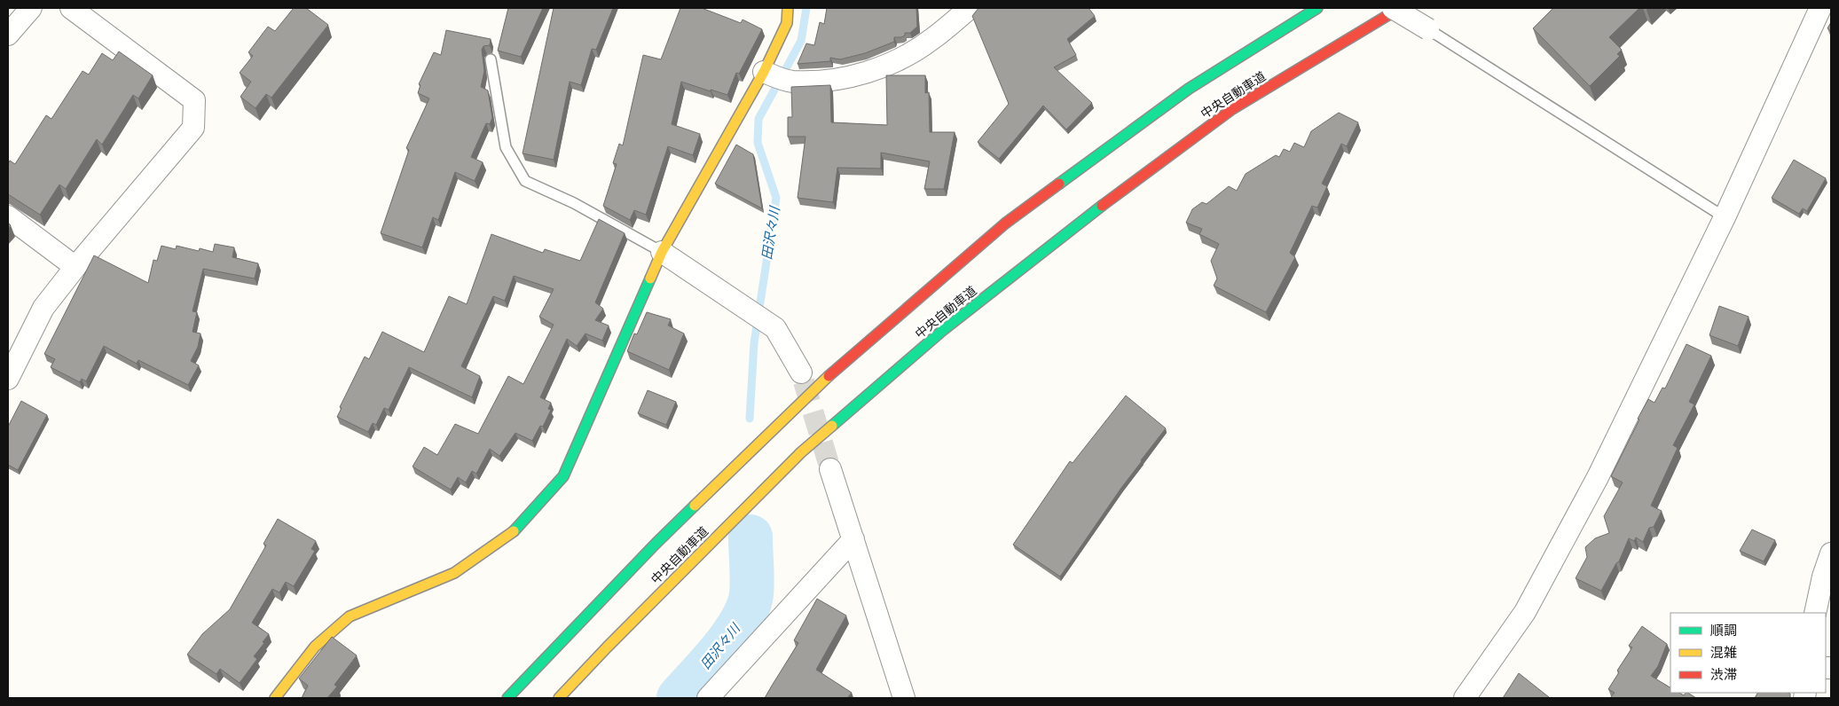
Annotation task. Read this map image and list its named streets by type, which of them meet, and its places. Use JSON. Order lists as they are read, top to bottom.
{
  "streets": {
    "main road": ["中央自動車道"]
  },
  "water": ["田沢々川"],
  "legend": ["順調", "混雑", "渋滞"]
}
